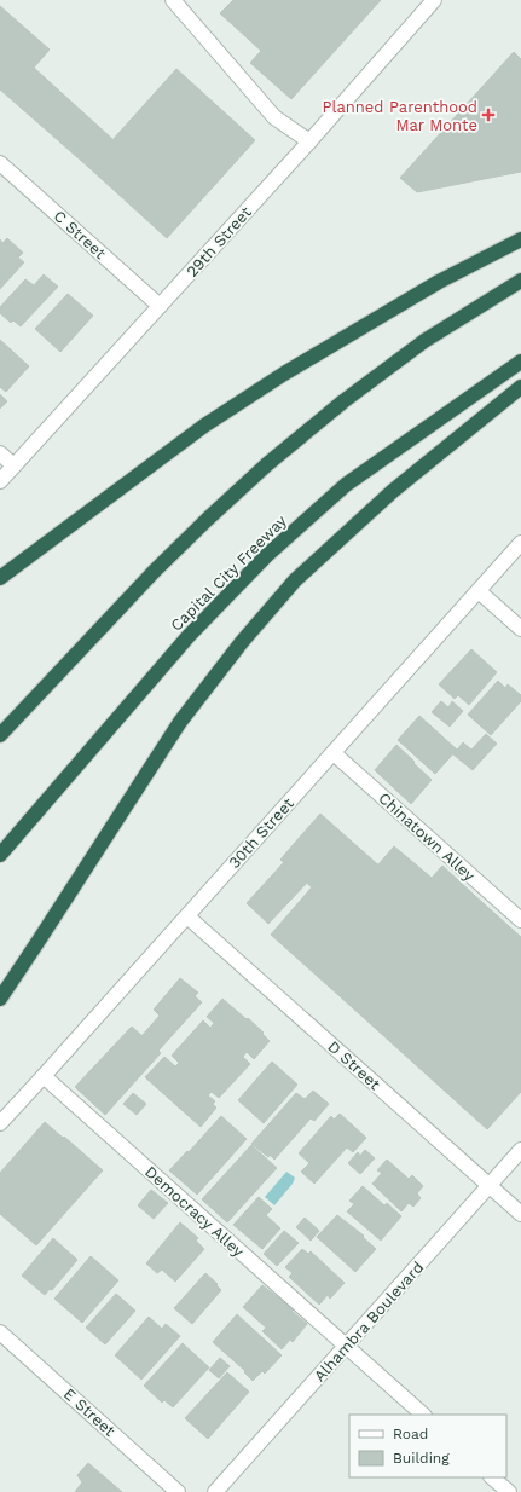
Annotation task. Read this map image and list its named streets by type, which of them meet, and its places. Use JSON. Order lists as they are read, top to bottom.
{
  "streets": {
    "highway": ["Capital City Freeway"],
    "street": [
      "C Street",
      "29th Street",
      "30th Street",
      "Chinatown Alley",
      "D Street",
      "Democracy Alley",
      "Alhambra Boulevard",
      "E Street"
    ]
  },
  "crossings": [
    ["C Street", "29th Street"],
    ["30th Street", "Chinatown Alley"],
    ["30th Street", "D Street"],
    ["30th Street", "Democracy Alley"],
    ["D Street", "Alhambra Boulevard"],
    ["Democracy Alley", "Alhambra Boulevard"]
  ],
  "places": {
    "health": ["Planned Parenthood Mar Monte"]
  },
  "legend": ["Road", "Building"]
}
